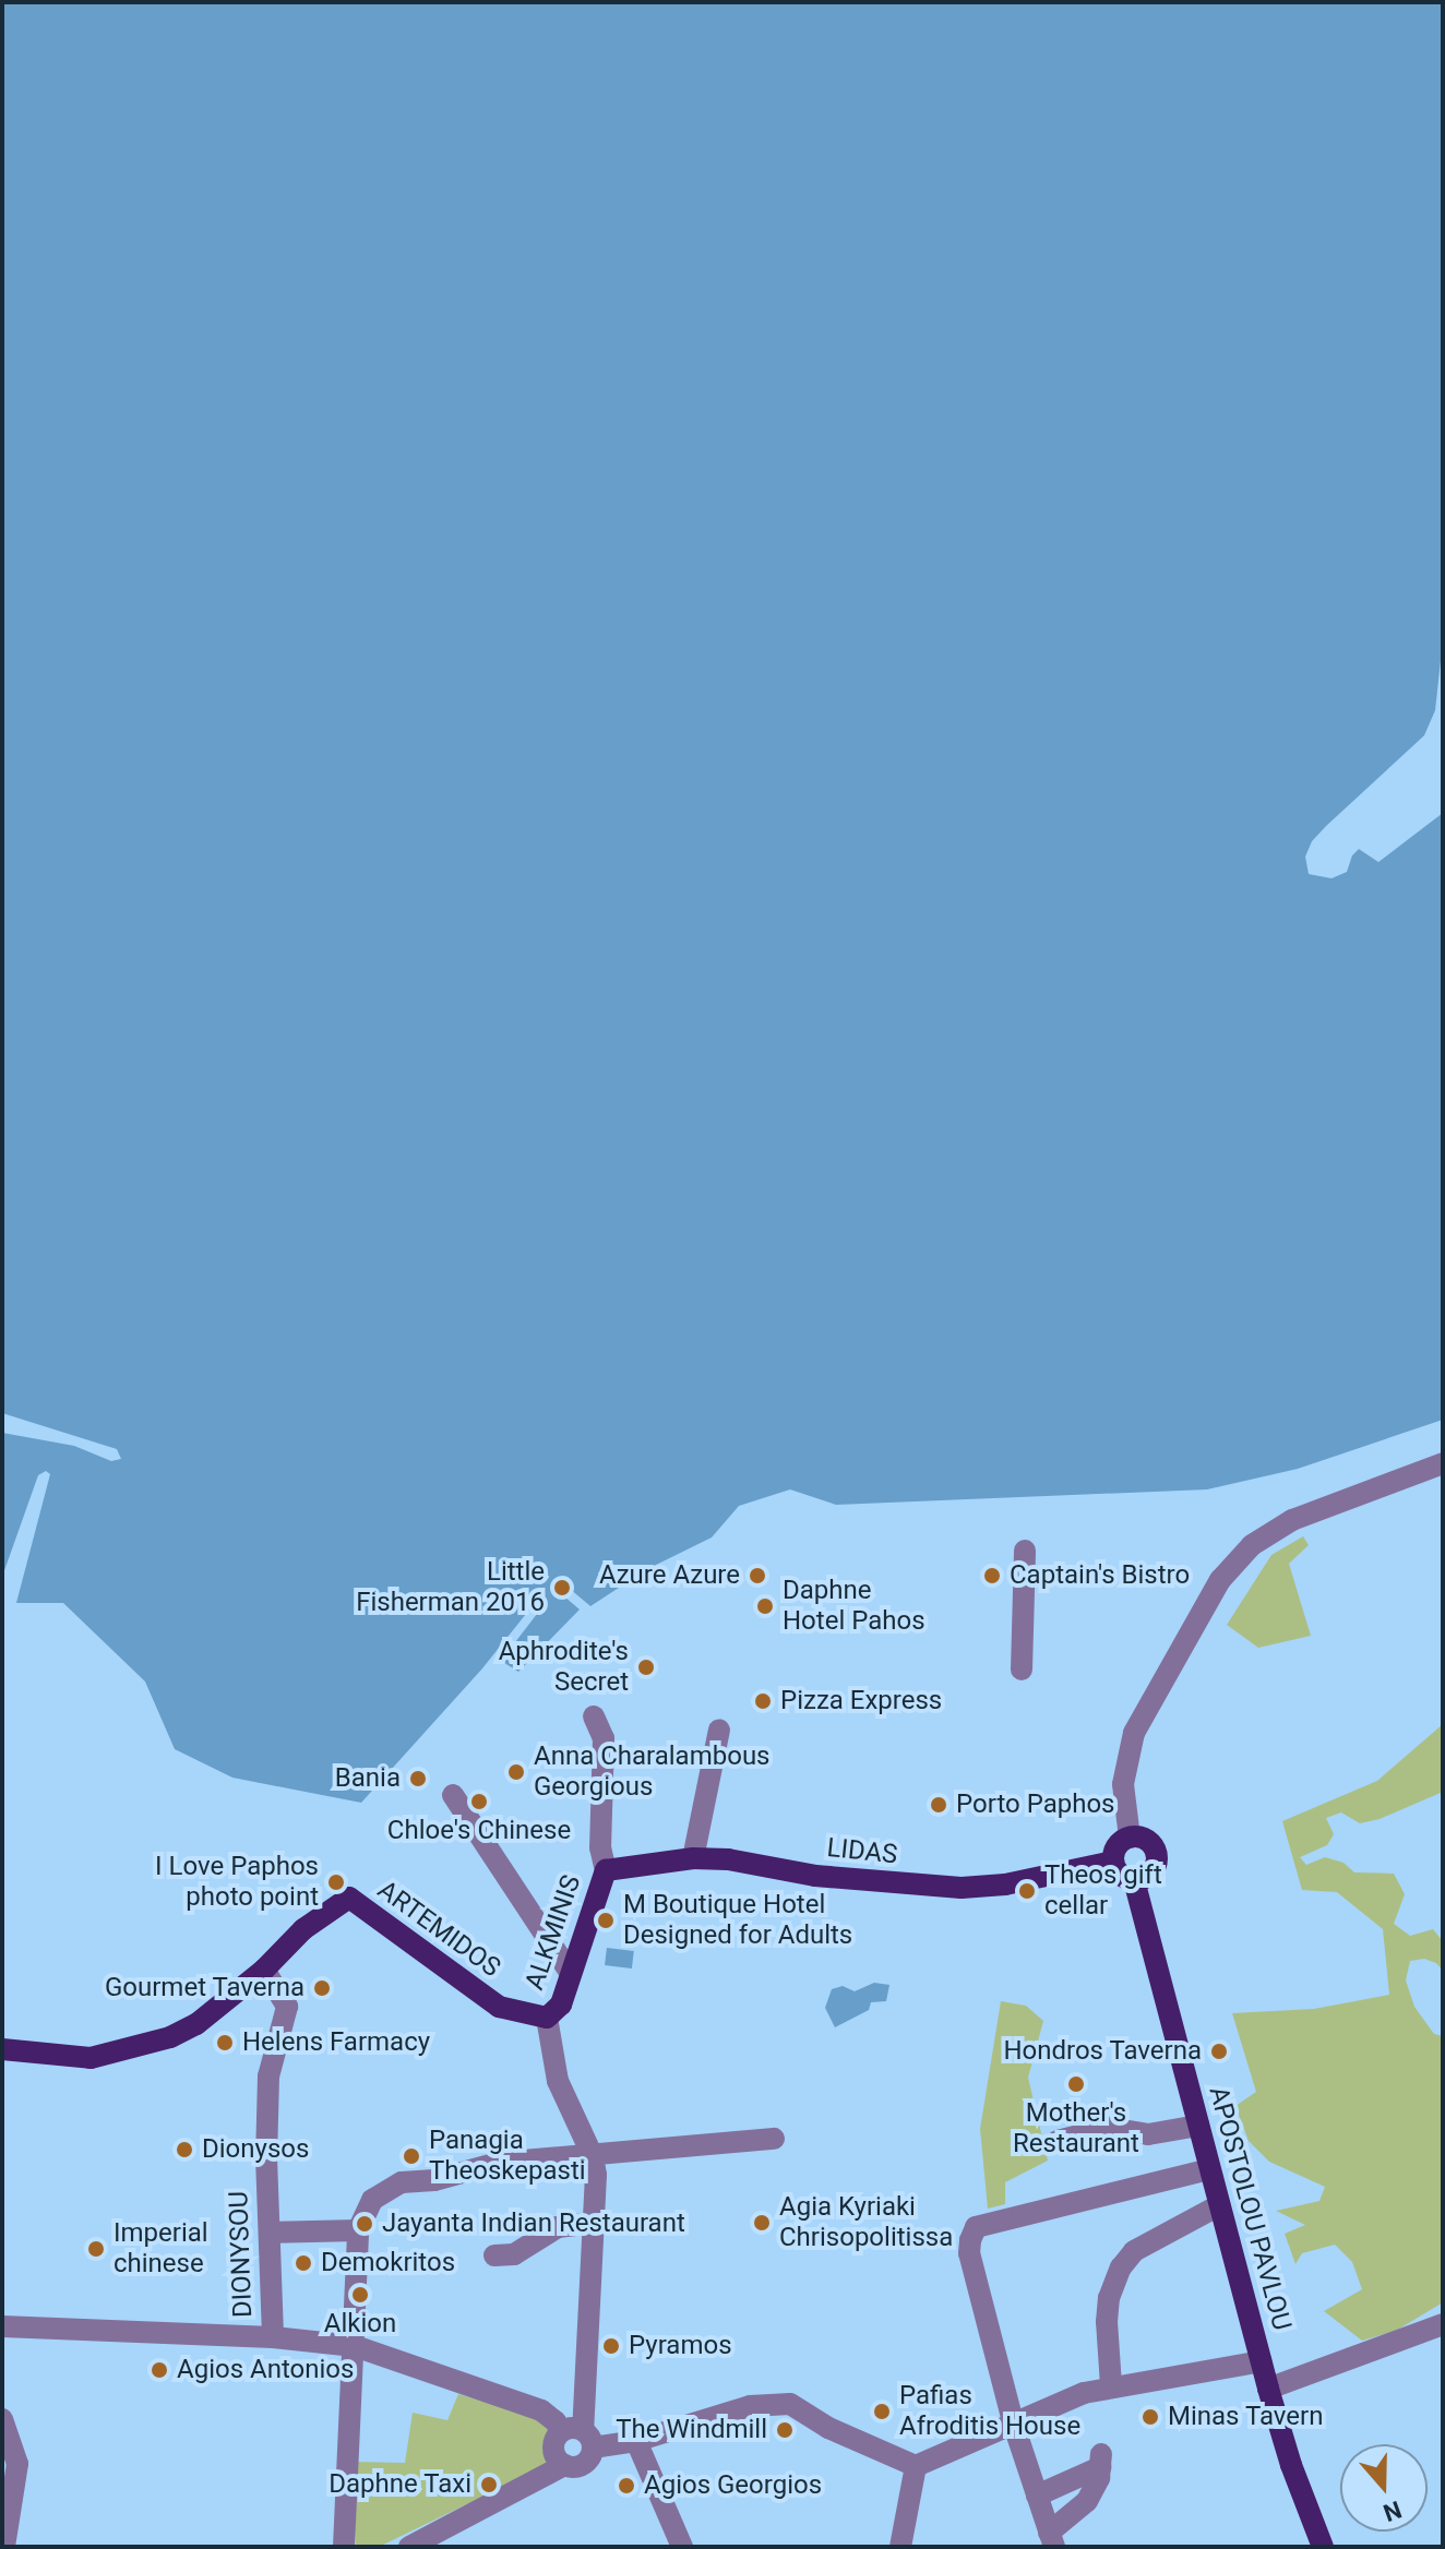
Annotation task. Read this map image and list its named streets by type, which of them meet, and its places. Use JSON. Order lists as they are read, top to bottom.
{
  "streets": {
    "main road": [
      "LIDAS",
      "ARTEMIDOS",
      "ALKMINIS",
      "APOSTOLOU PAVLOU"
    ],
    "street": ["DIONYSOU"]
  },
  "crossings": [
    ["LIDAS", "ALKMINIS"],
    ["LIDAS", "APOSTOLOU PAVLOU"],
    ["ARTEMIDOS", "ALKMINIS"],
    ["ARTEMIDOS", "DIONYSOU"]
  ],
  "places": [
    "Azure Azure",
    "Captain's Bistro",
    "Little Fisherman 2016",
    "Daphne Hotel Pahos",
    "Aphrodite's Secret",
    "Pizza Express",
    "Anna Charalambous Georgious",
    "Bania",
    "Chloe's Chinese",
    "Porto Paphos",
    "I Love Paphos photo point",
    "Theos gift cellar",
    "M Boutique Hotel Designed for Adults",
    "Gourmet Taverna",
    "Helens Farmacy",
    "Hondros Taverna",
    "Mother's Restaurant",
    "Dionysos",
    "Panagia Theoskepasti",
    "Agia Kyriaki Chrisopolitissa",
    "Jayanta Indian Restaurant",
    "Imperial chinese",
    "Demokritos",
    "Alkion",
    "Pyramos",
    "Agios Antonios",
    "Pafias Afroditis House",
    "Minas Tavern",
    "The Windmill",
    "Daphne Taxi",
    "Agios Georgios"
  ],
  "north": "bottom"
}
